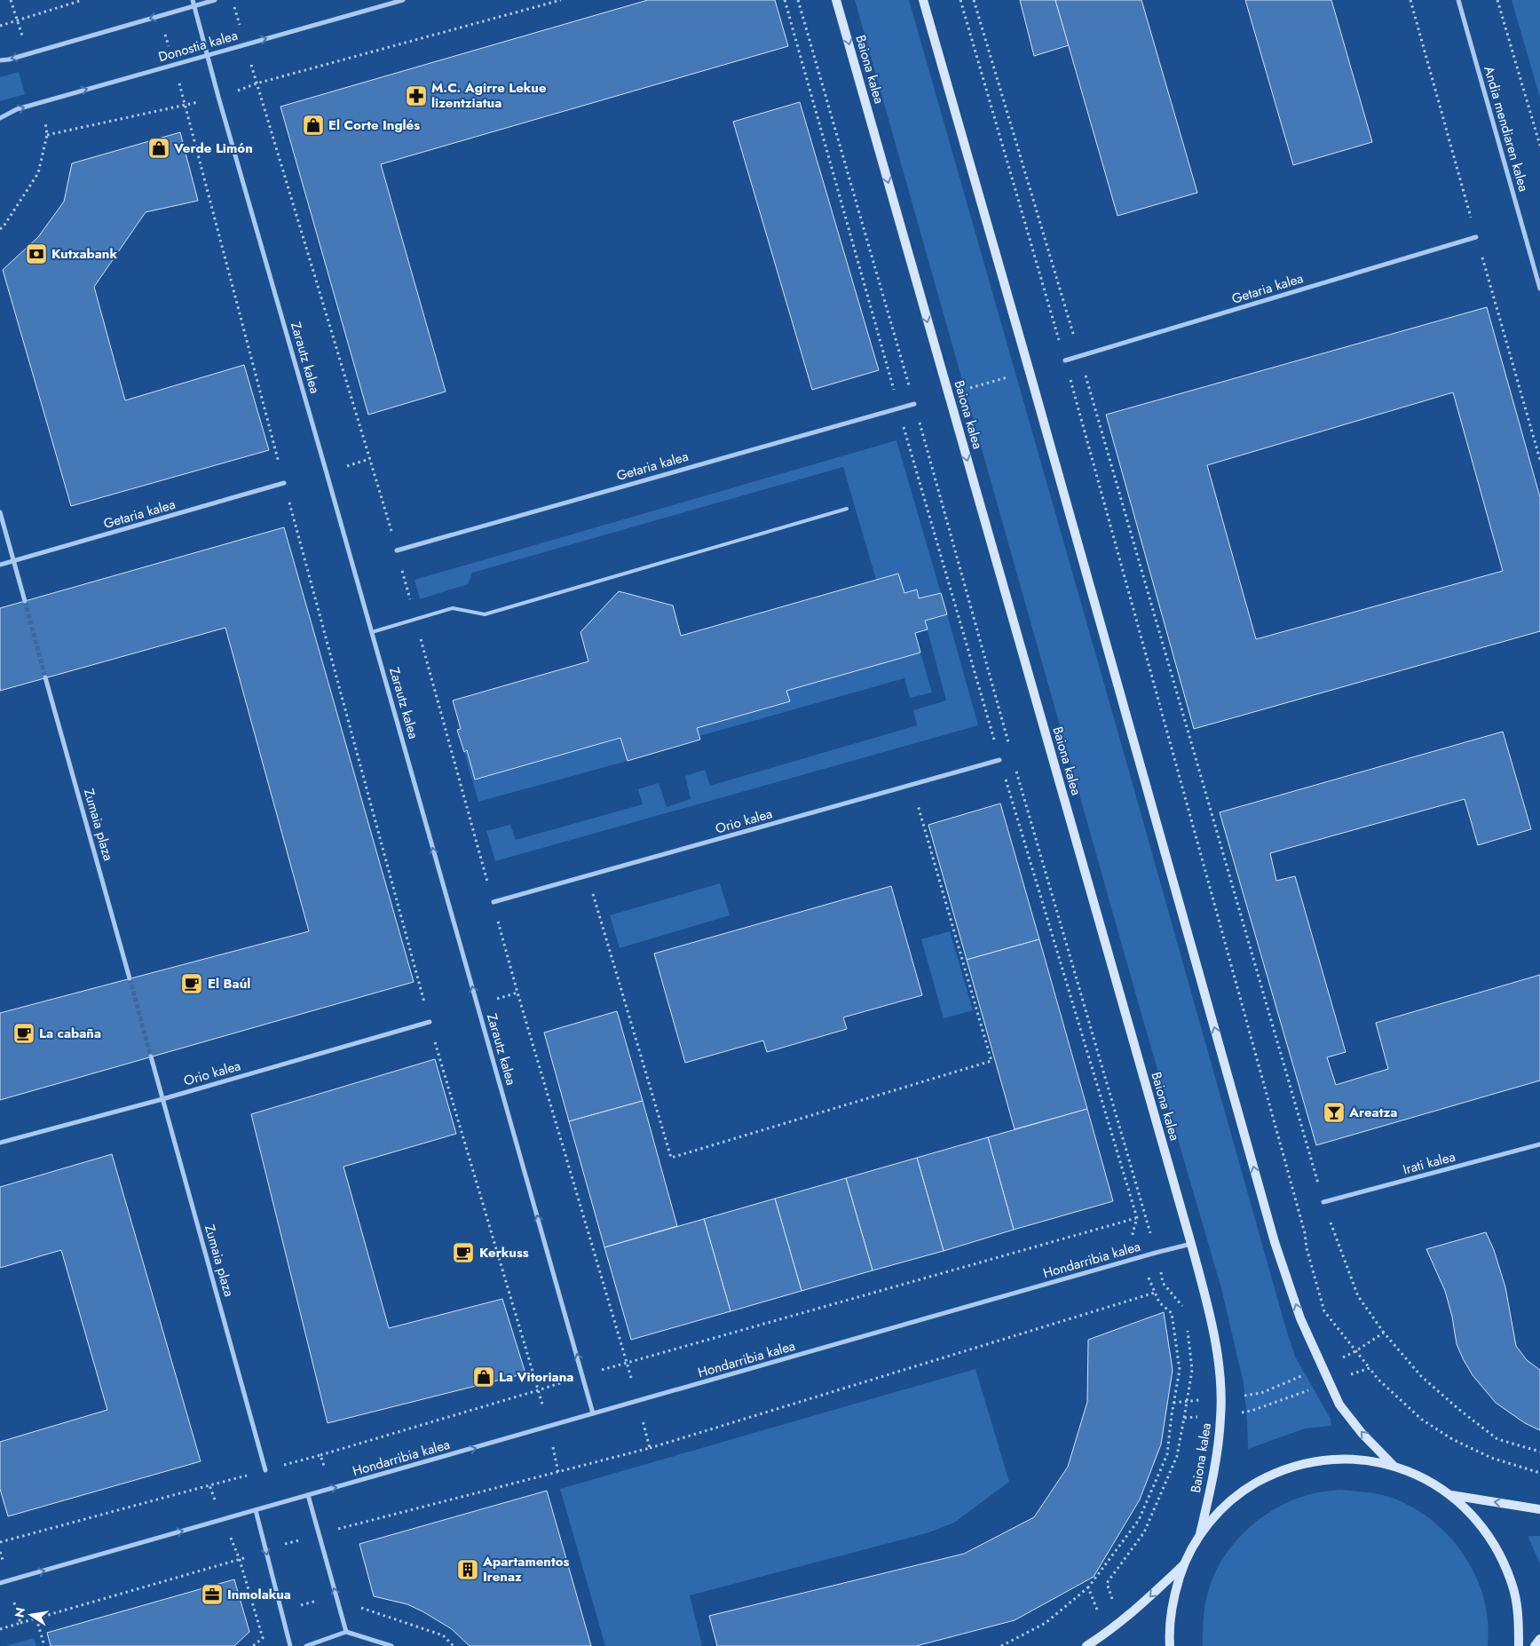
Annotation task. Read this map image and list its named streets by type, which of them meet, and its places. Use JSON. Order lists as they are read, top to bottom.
{
  "streets": {
    "street": [
      "Donostia kalea",
      "Baiona kalea",
      "Andia mendiaren kalea",
      "Getaria kalea",
      "Zarautz kalea",
      "Orio kalea",
      "Zumaia plaza",
      "Irati kalea",
      "Hondarribia kalea"
    ]
  },
  "crossings": [
    ["Donostia kalea", "Zarautz kalea"],
    ["Baiona kalea", "Hondarribia kalea"],
    ["Zarautz kalea", "Hondarribia kalea"],
    ["Orio kalea", "Zumaia plaza"]
  ],
  "one_way": [
    "Donostia kalea",
    "Baiona kalea",
    "Zarautz kalea",
    "Hondarribia kalea"
  ],
  "places": {
    "pharmacy": ["M.C. Agirre Lekue lizentziatua"],
    "shop": ["El Corte Inglés", "Verde Limón", "La Vitoriana"],
    "bank": ["Kutxabank"],
    "cafe": ["El Baúl", "La cabaña", "Kerkuss"],
    "bar": ["Areatza"],
    "building": ["Apartamentos Irenaz"],
    "office": ["Inmolakua"]
  },
  "north": "left"
}
